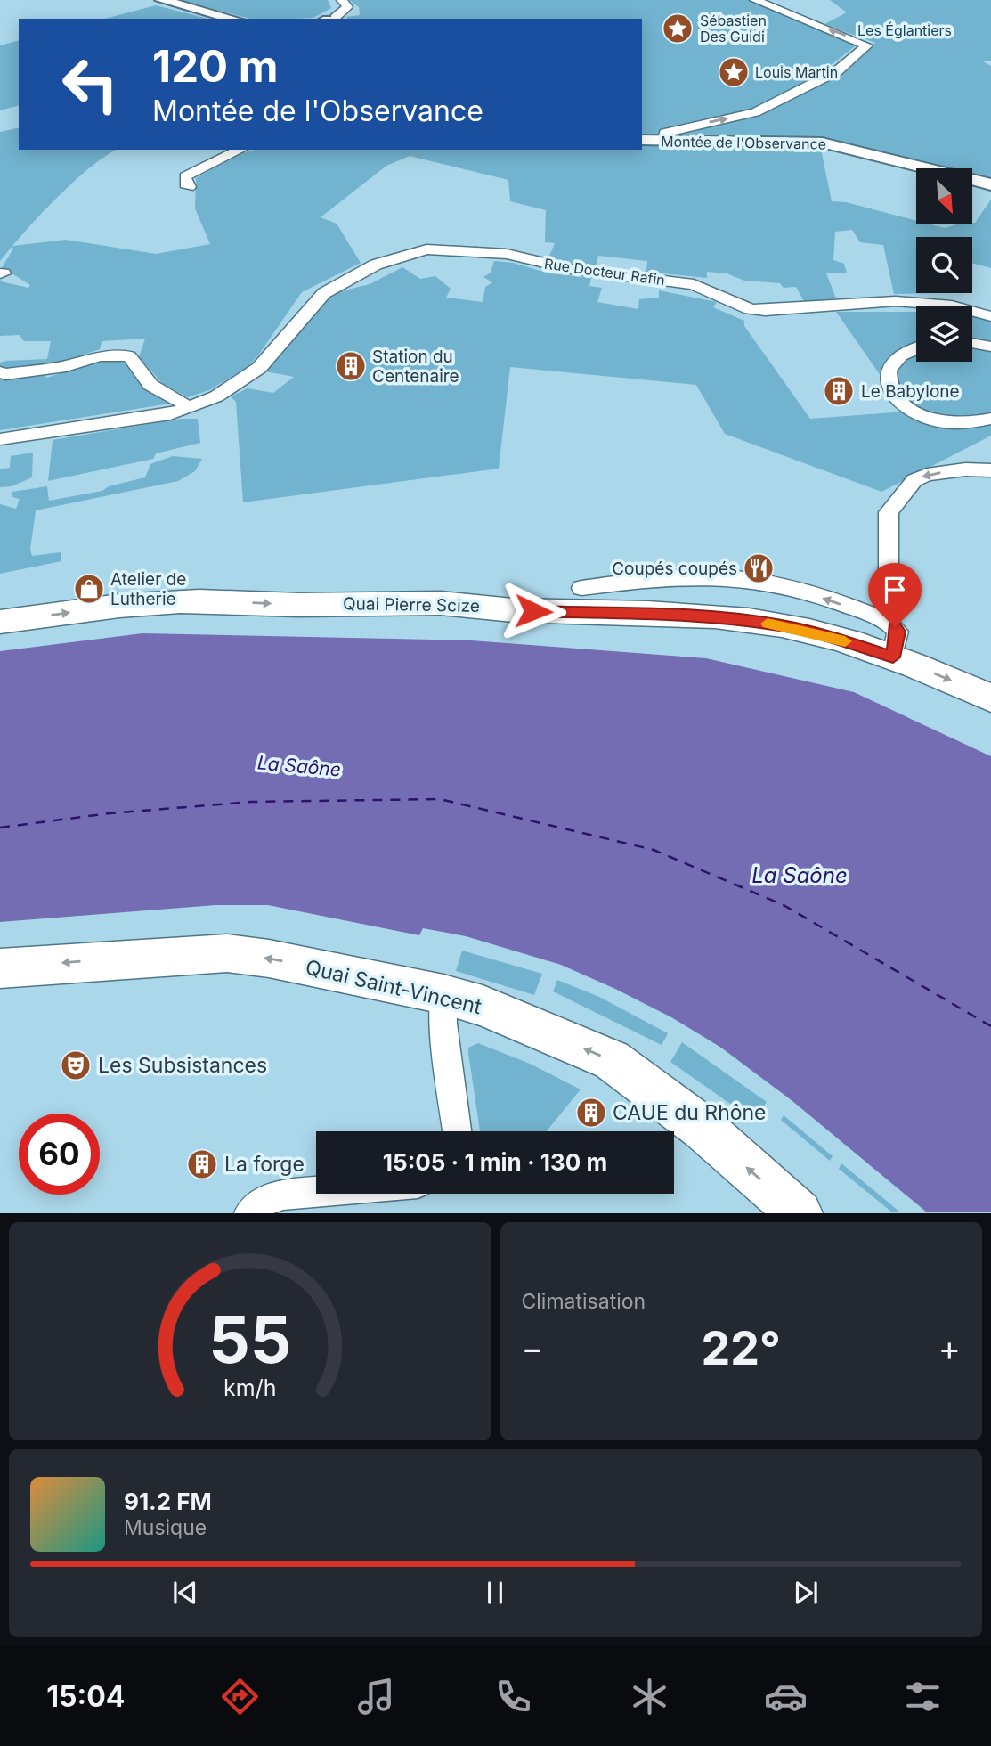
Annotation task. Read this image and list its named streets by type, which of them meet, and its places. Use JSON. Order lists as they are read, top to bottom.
{
  "streets": {
    "main road": ["Quai Pierre Scize", "Quai Saint-Vincent"],
    "street": ["Montée de l'Observance", "Rue Docteur Rafin"]
  },
  "one_way": ["Quai Pierre Scize", "Quai Saint-Vincent"],
  "water": ["La Saône"],
  "parks": ["Les Églantiers"],
  "places": {
    "place": ["Sébastien Des Guidi", "Louis Martin"],
    "building": [
      "Station du Centenaire",
      "Le Babylone",
      "CAUE du Rhône",
      "La forge"
    ],
    "restaurant": ["Coupés coupés"],
    "shop": ["Atelier de Lutherie"],
    "theatre": ["Les Subsistances"]
  },
  "north": "bottom right",
  "page": {
    "turn": ["120 m", "Montée de l'Observance"],
    "limit": "60",
    "trip": "15:05 · 1 min · 130 m",
    "tile": "Climatisation",
    "heat": ["−", "22°", "+"],
    "song": ["91.2 FM", "Musique"],
    "tabs": "15:04",
    "gauge": ["55", "km/h"]
  }
}
